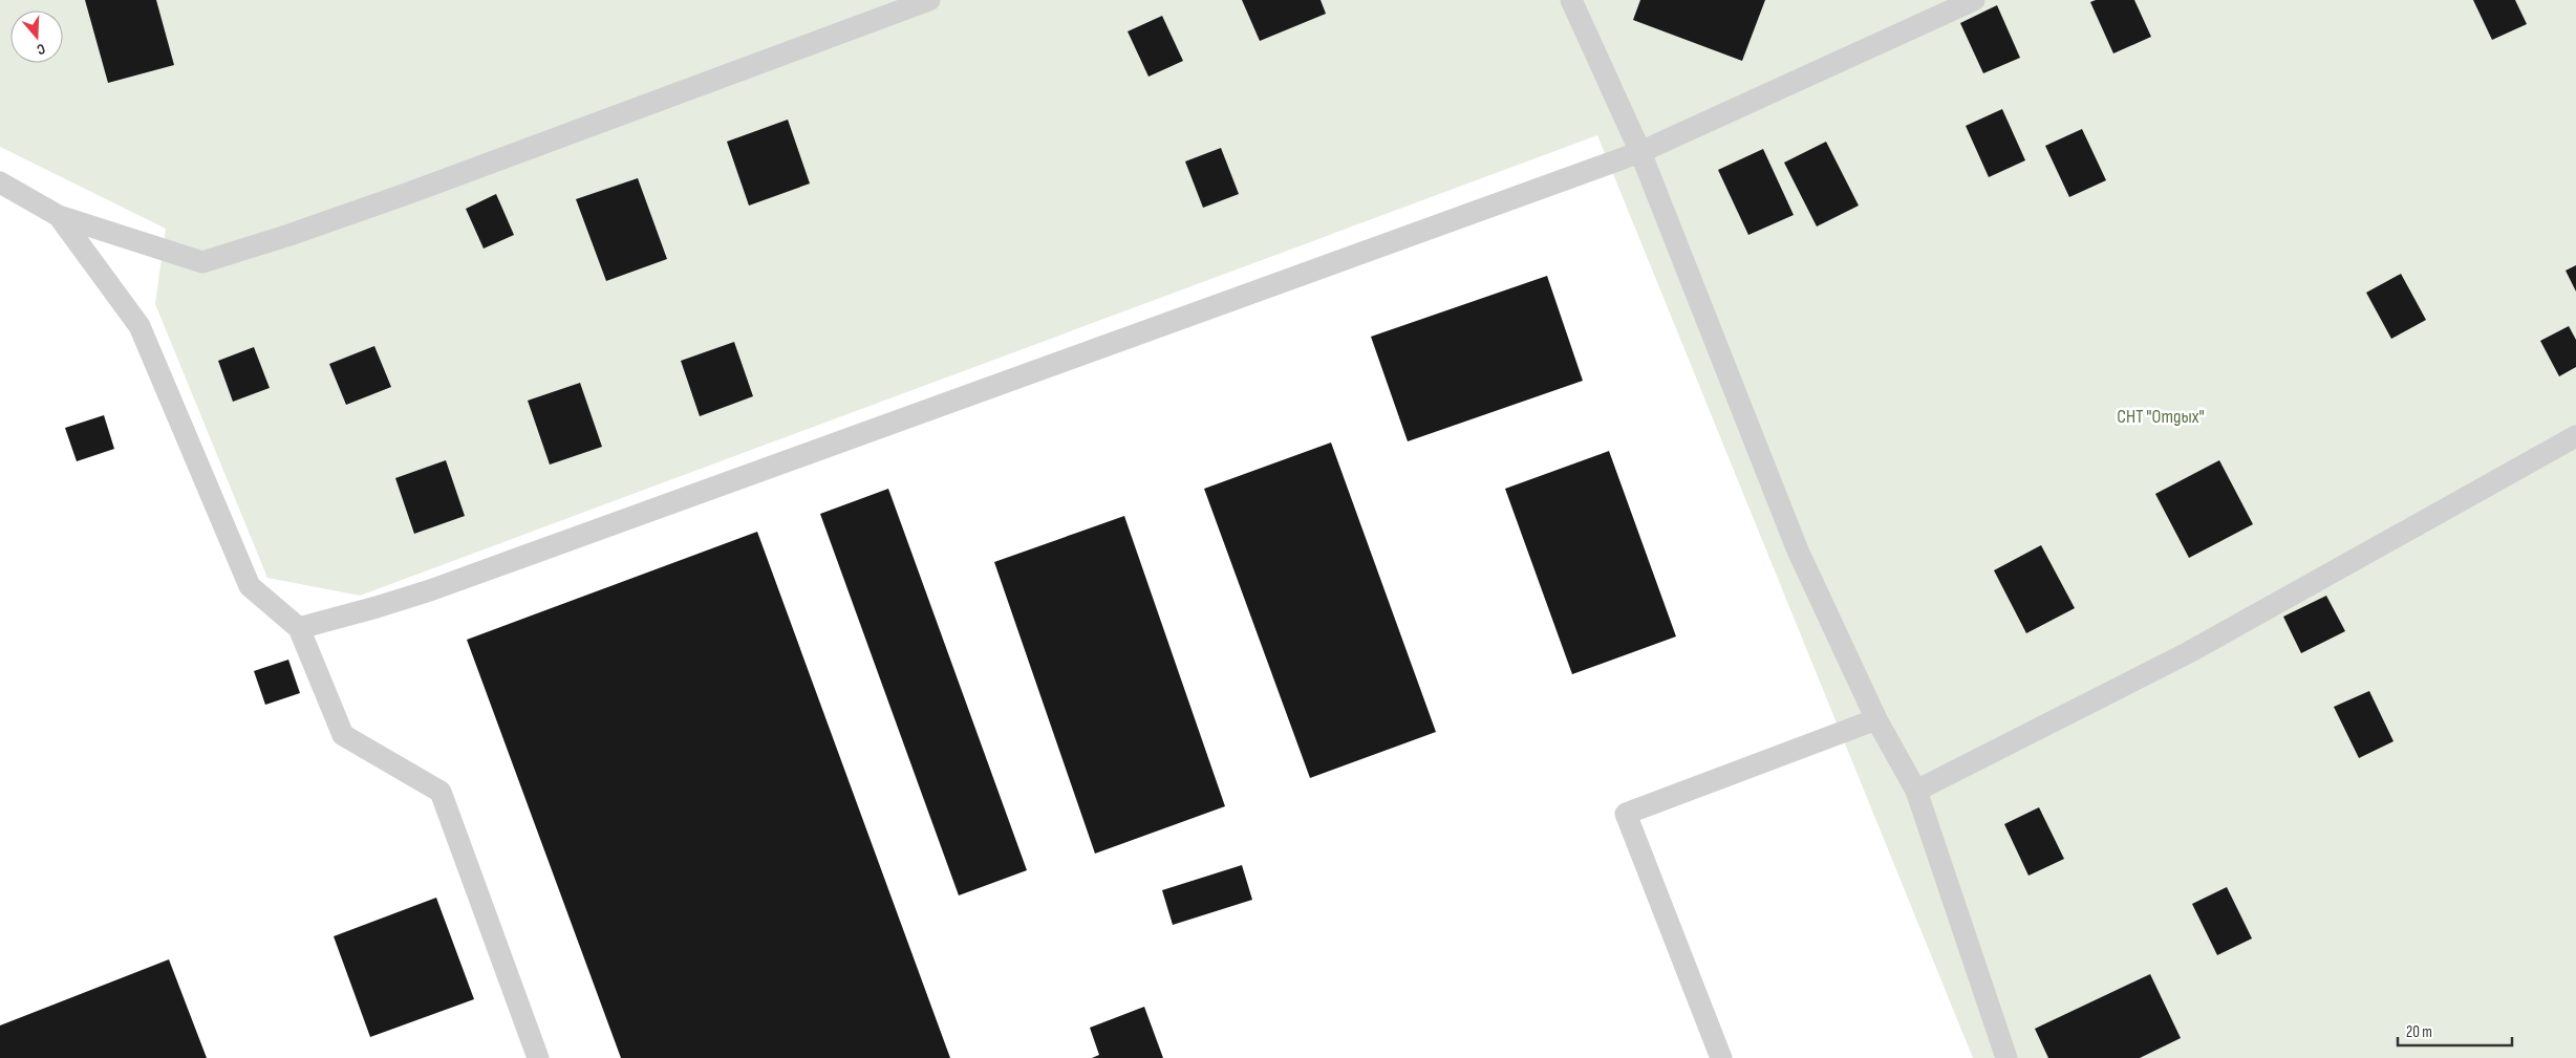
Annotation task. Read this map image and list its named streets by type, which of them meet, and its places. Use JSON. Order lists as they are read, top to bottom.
{
  "parks": ["СНТ \"Отдых\""],
  "scale_bar": "20 m",
  "north": "bottom"
}
